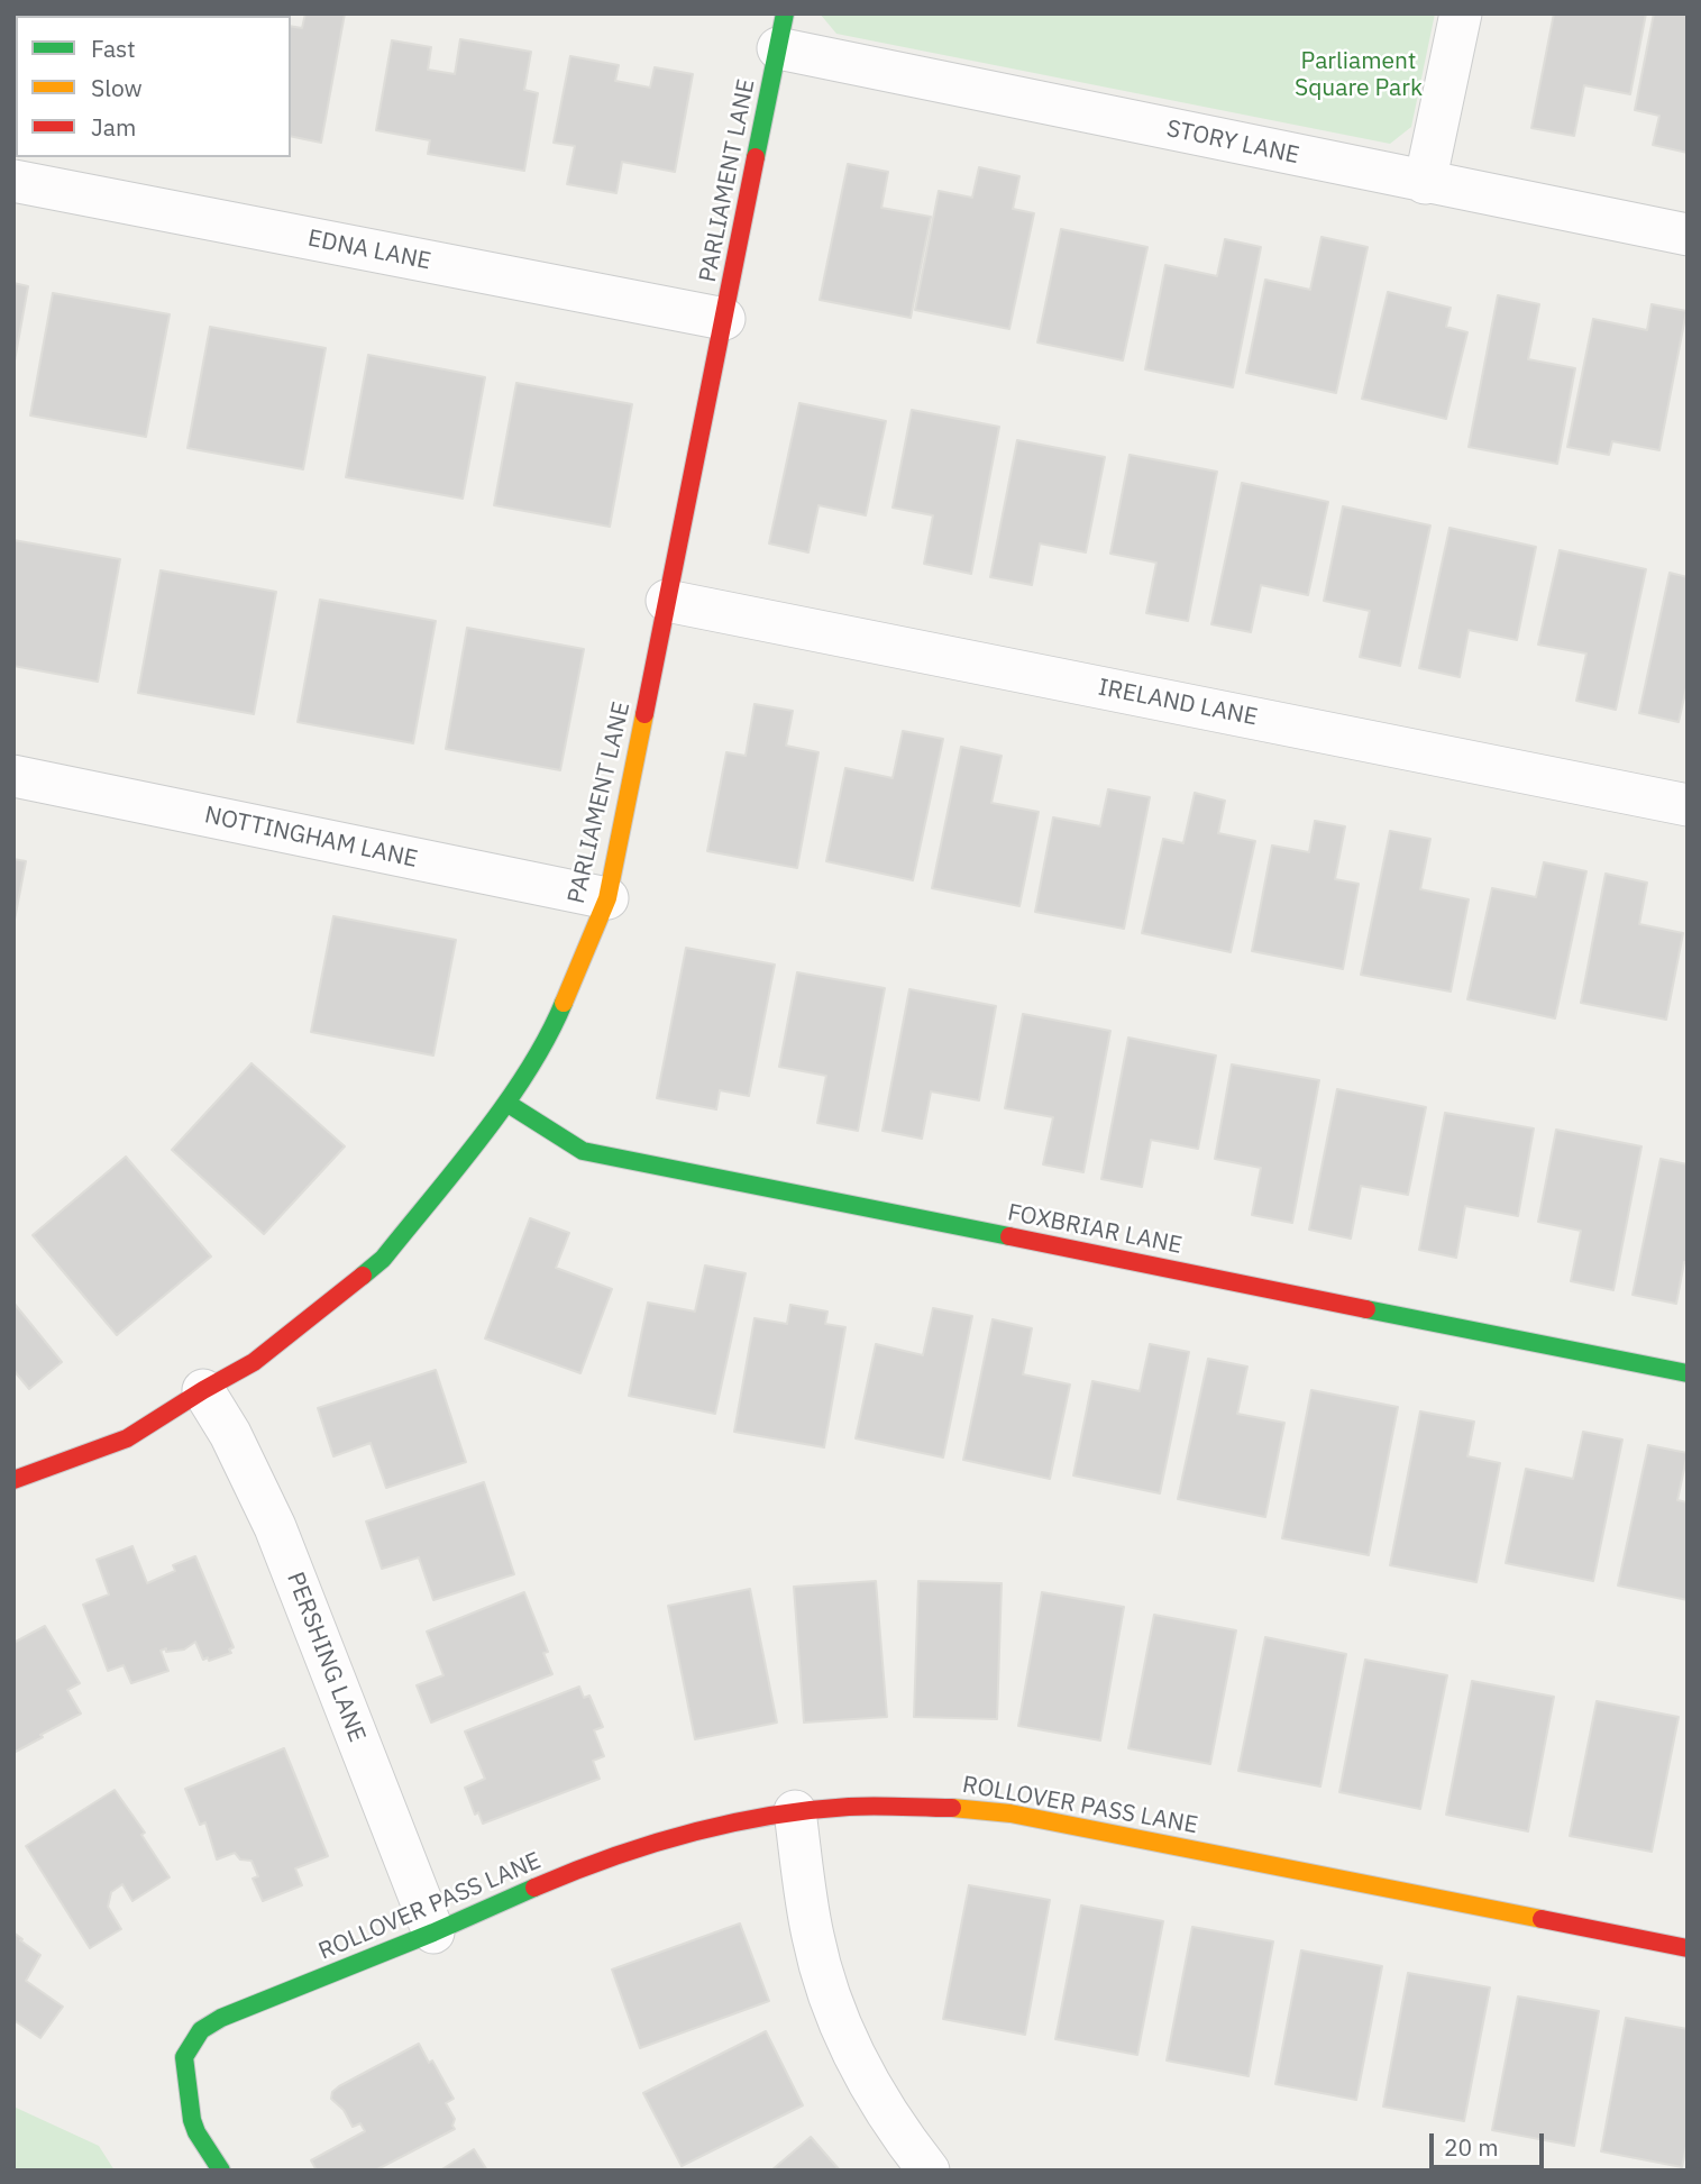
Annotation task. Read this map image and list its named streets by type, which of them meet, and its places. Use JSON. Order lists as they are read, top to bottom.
{
  "streets": {
    "street": [
      "STORY LANE",
      "PARLIAMENT LANE",
      "EDNA LANE",
      "IRELAND LANE",
      "NOTTINGHAM LANE",
      "FOXBRIAR LANE",
      "PERSHING LANE",
      "ROLLOVER PASS LANE"
    ]
  },
  "crossings": [
    ["STORY LANE", "PARLIAMENT LANE"],
    ["PARLIAMENT LANE", "EDNA LANE"],
    ["PARLIAMENT LANE", "IRELAND LANE"],
    ["PARLIAMENT LANE", "NOTTINGHAM LANE"],
    ["PARLIAMENT LANE", "FOXBRIAR LANE"],
    ["PARLIAMENT LANE", "PERSHING LANE"],
    ["PERSHING LANE", "ROLLOVER PASS LANE"]
  ],
  "parks": ["Parliament Square Park"],
  "legend": ["Fast", "Slow", "Jam"],
  "scale_bar": "20 m"
}
